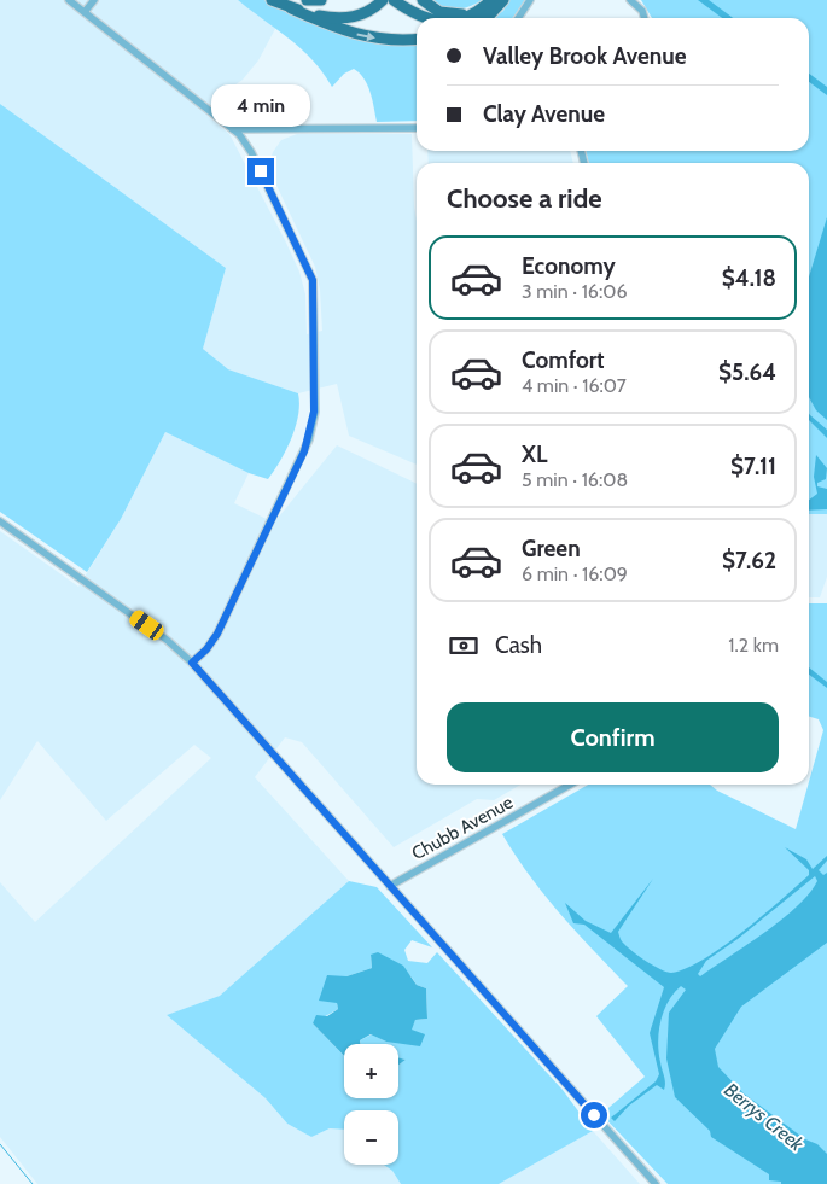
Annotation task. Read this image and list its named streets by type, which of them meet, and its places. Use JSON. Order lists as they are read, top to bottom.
{
  "streets": {
    "street": ["Chubb Avenue"]
  },
  "water": ["Berrys Creek"],
  "page": {
    "banner": ["Valley Brook Avenue", "Clay Avenue"],
    "bubble": "4 min",
    "heading": "Choose a ride",
    "list": [
      {
        "name": "Economy",
        "note": "3 min · 16:06",
        "value": "$4.18"
      },
      {
        "name": "Comfort",
        "note": "4 min · 16:07",
        "value": "$5.64"
      },
      {
        "name": "XL",
        "note": "5 min · 16:08",
        "value": "$7.11"
      },
      {
        "name": "Green",
        "note": "6 min · 16:09",
        "value": "$7.62"
      }
    ],
    "pay": ["Cash", "1.2 km"],
    "buttons": "Confirm",
    "map_buttons": ["+", "−"]
  }
}
